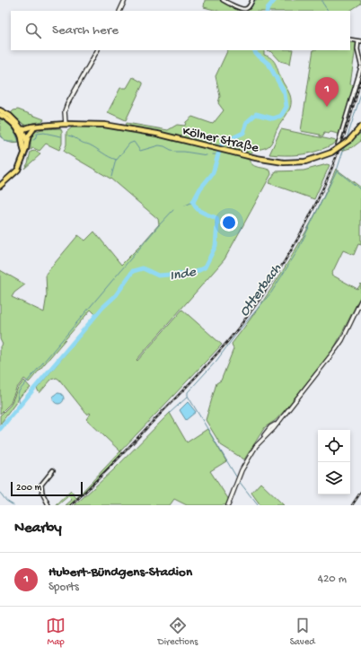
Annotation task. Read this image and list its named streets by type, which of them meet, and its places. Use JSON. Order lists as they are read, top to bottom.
{
  "streets": {
    "main road": ["Kölner Straße"]
  },
  "water": ["Inde", "Otterbach"],
  "scale_bar": "200 m",
  "page": {
    "search": "Search here",
    "pins": "1",
    "scale": "200 m",
    "heading": "Nearby",
    "list": [
      {
        "mark": "1",
        "name": "Hubert-Bündgens-Stadion",
        "note": "Sports",
        "value": "420 m"
      }
    ],
    "nav": ["Map", "Directions", "Saved"]
  }
}
